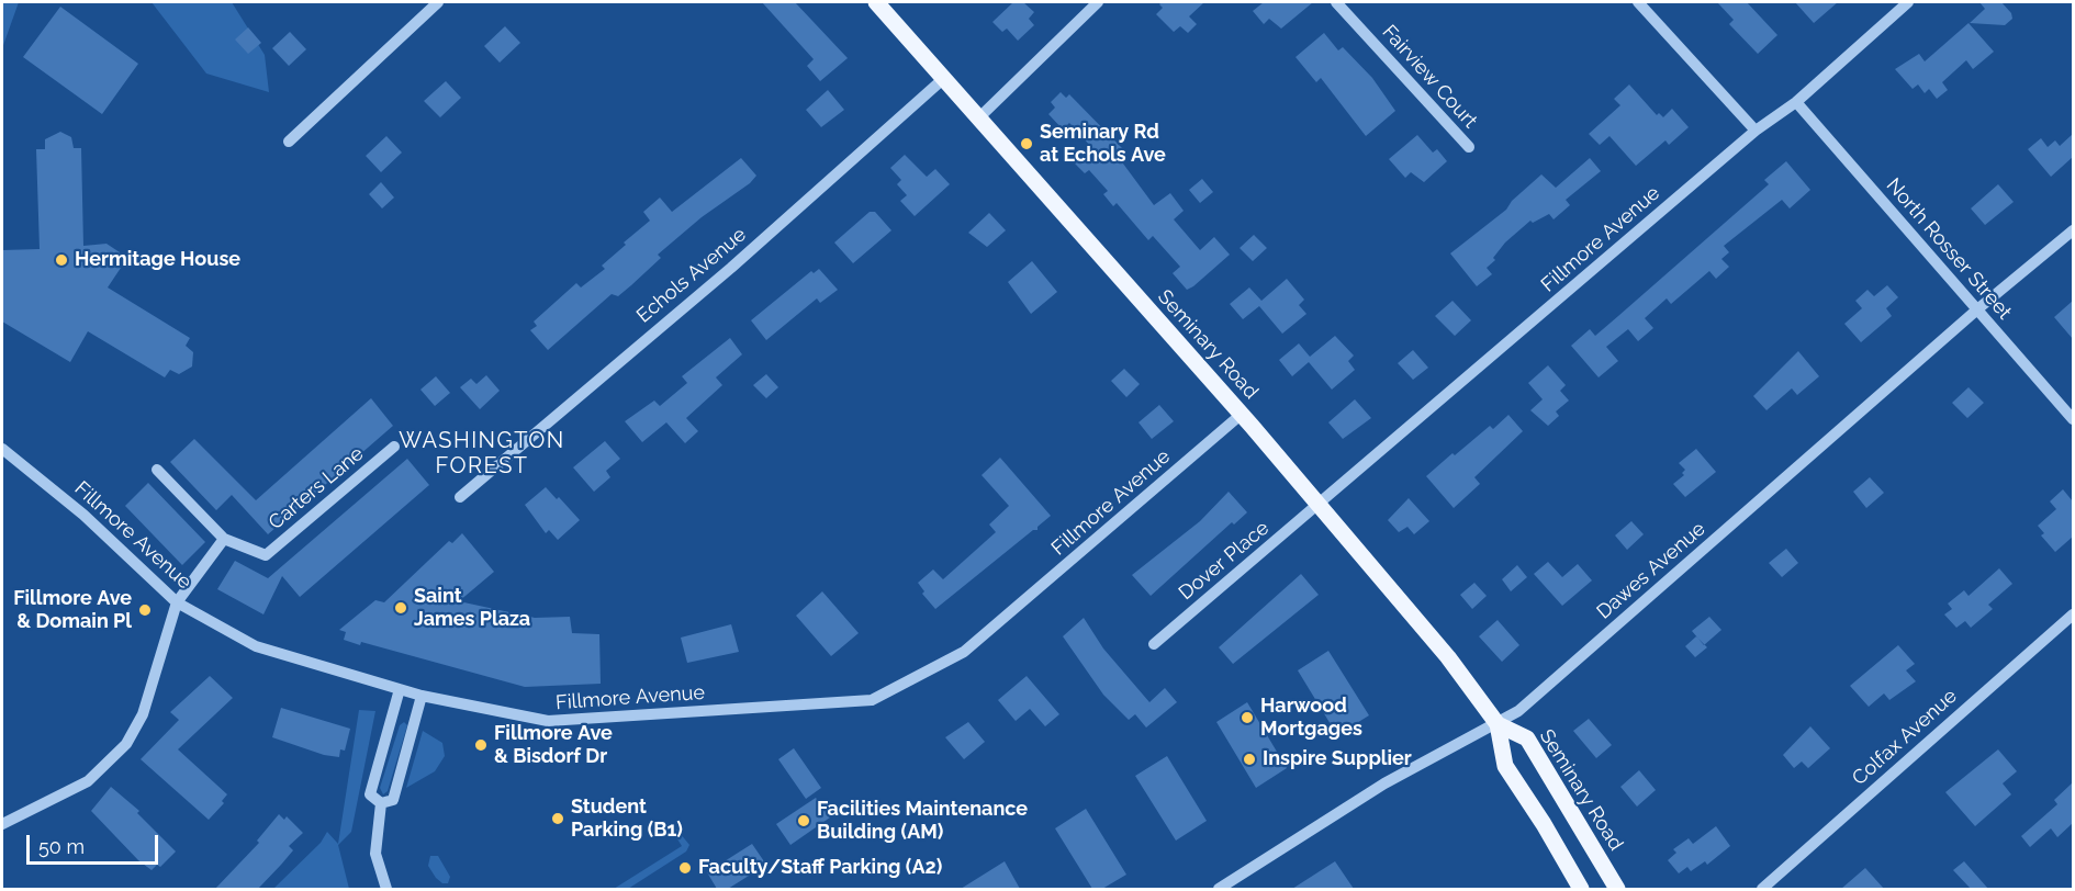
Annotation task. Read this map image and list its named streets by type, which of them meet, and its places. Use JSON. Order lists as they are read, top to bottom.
{
  "streets": {
    "main road": ["Seminary Road"],
    "street": [
      "Fairview Court",
      "Fillmore Avenue",
      "North Rosser Street",
      "Echols Avenue",
      "Carters Lane",
      "Dover Place",
      "Dawes Avenue",
      "Colfax Avenue"
    ]
  },
  "crossings": [
    ["Fillmore Avenue", "North Rosser Street"],
    ["Fillmore Avenue", "Seminary Road"],
    ["Fillmore Avenue", "Dover Place"],
    ["North Rosser Street", "Dawes Avenue"],
    ["Echols Avenue", "Seminary Road"],
    ["Seminary Road", "Dover Place"],
    ["Seminary Road", "Dawes Avenue"]
  ],
  "districts": ["WASHINGTON FOREST"],
  "places": [
    "Seminary Rd at Echols Ave",
    "Hermitage House",
    "Saint James Plaza",
    "Fillmore Ave & Domain Pl",
    "Harwood Mortgages",
    "Fillmore Ave & Bisdorf Dr",
    "Inspire Supplier",
    "Student Parking (B1)",
    "Facilities Maintenance Building (AM)",
    "Faculty/Staff Parking (A2)"
  ],
  "scale_bar": "50 m"
}
